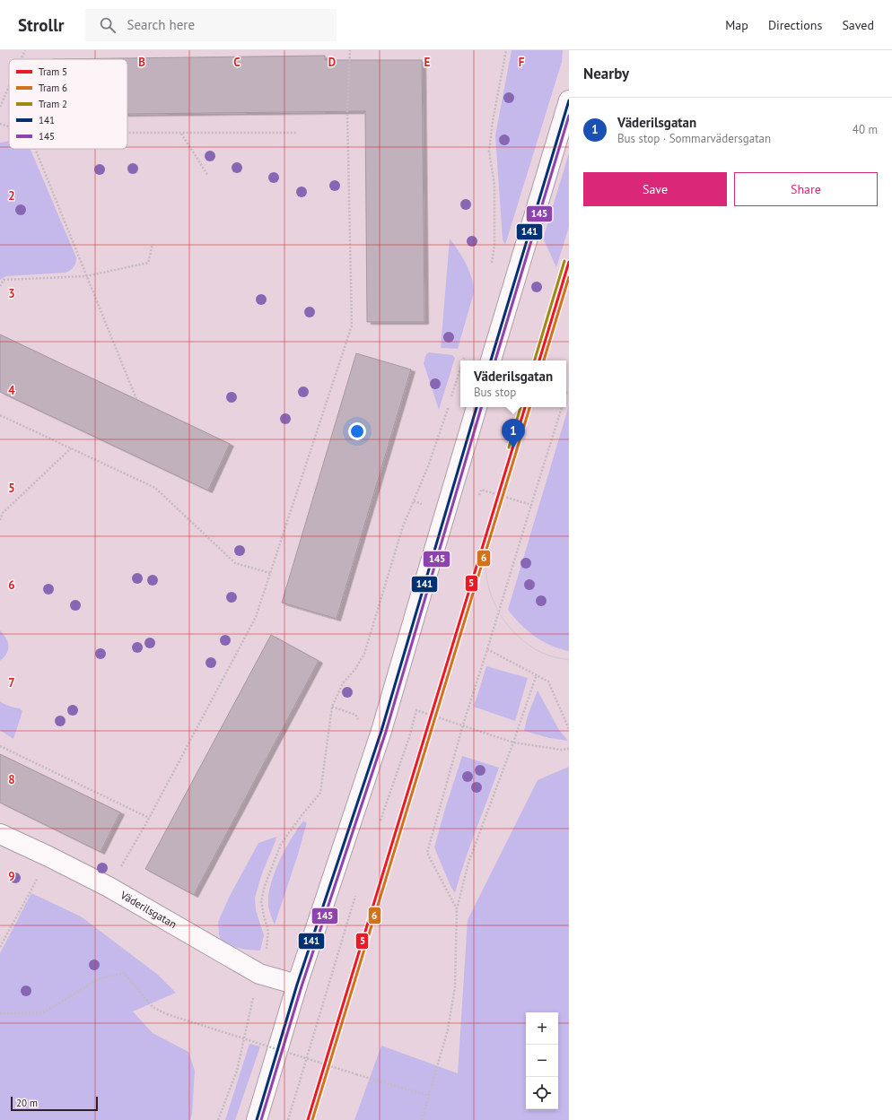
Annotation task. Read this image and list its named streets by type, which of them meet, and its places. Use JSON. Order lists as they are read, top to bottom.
{
  "streets": {
    "street": ["Väderilsgatan"]
  },
  "lines": [
    "transit line 141",
    "transit line 145",
    "tram line 2",
    "tram line 5",
    "tram line 6"
  ],
  "legend": [
    "Tram 5",
    "Tram 6",
    "Tram 2",
    "141",
    "145"
  ],
  "scale_bar": "20 m",
  "page": {
    "header": "Strollr",
    "search": "Search here",
    "nav": ["Map", "Directions", "Saved"],
    "heading": "Nearby",
    "list": [
      {
        "mark": "1",
        "name": "Väderilsgatan",
        "note": "Bus stop · Sommarvädersgatan",
        "value": "40 m"
      }
    ],
    "buttons": ["Save", "Share"],
    "popup": ["Väderilsgatan", "Bus stop"],
    "pins": "1",
    "map_buttons": ["+", "−"],
    "scale": "20 m"
  },
  "grid": {
    "columns": [
      "B",
      "C",
      "D",
      "E",
      "F"
    ],
    "rows": [
      "2",
      "3",
      "4",
      "5",
      "6",
      "7",
      "8",
      "9"
    ]
  }
}
